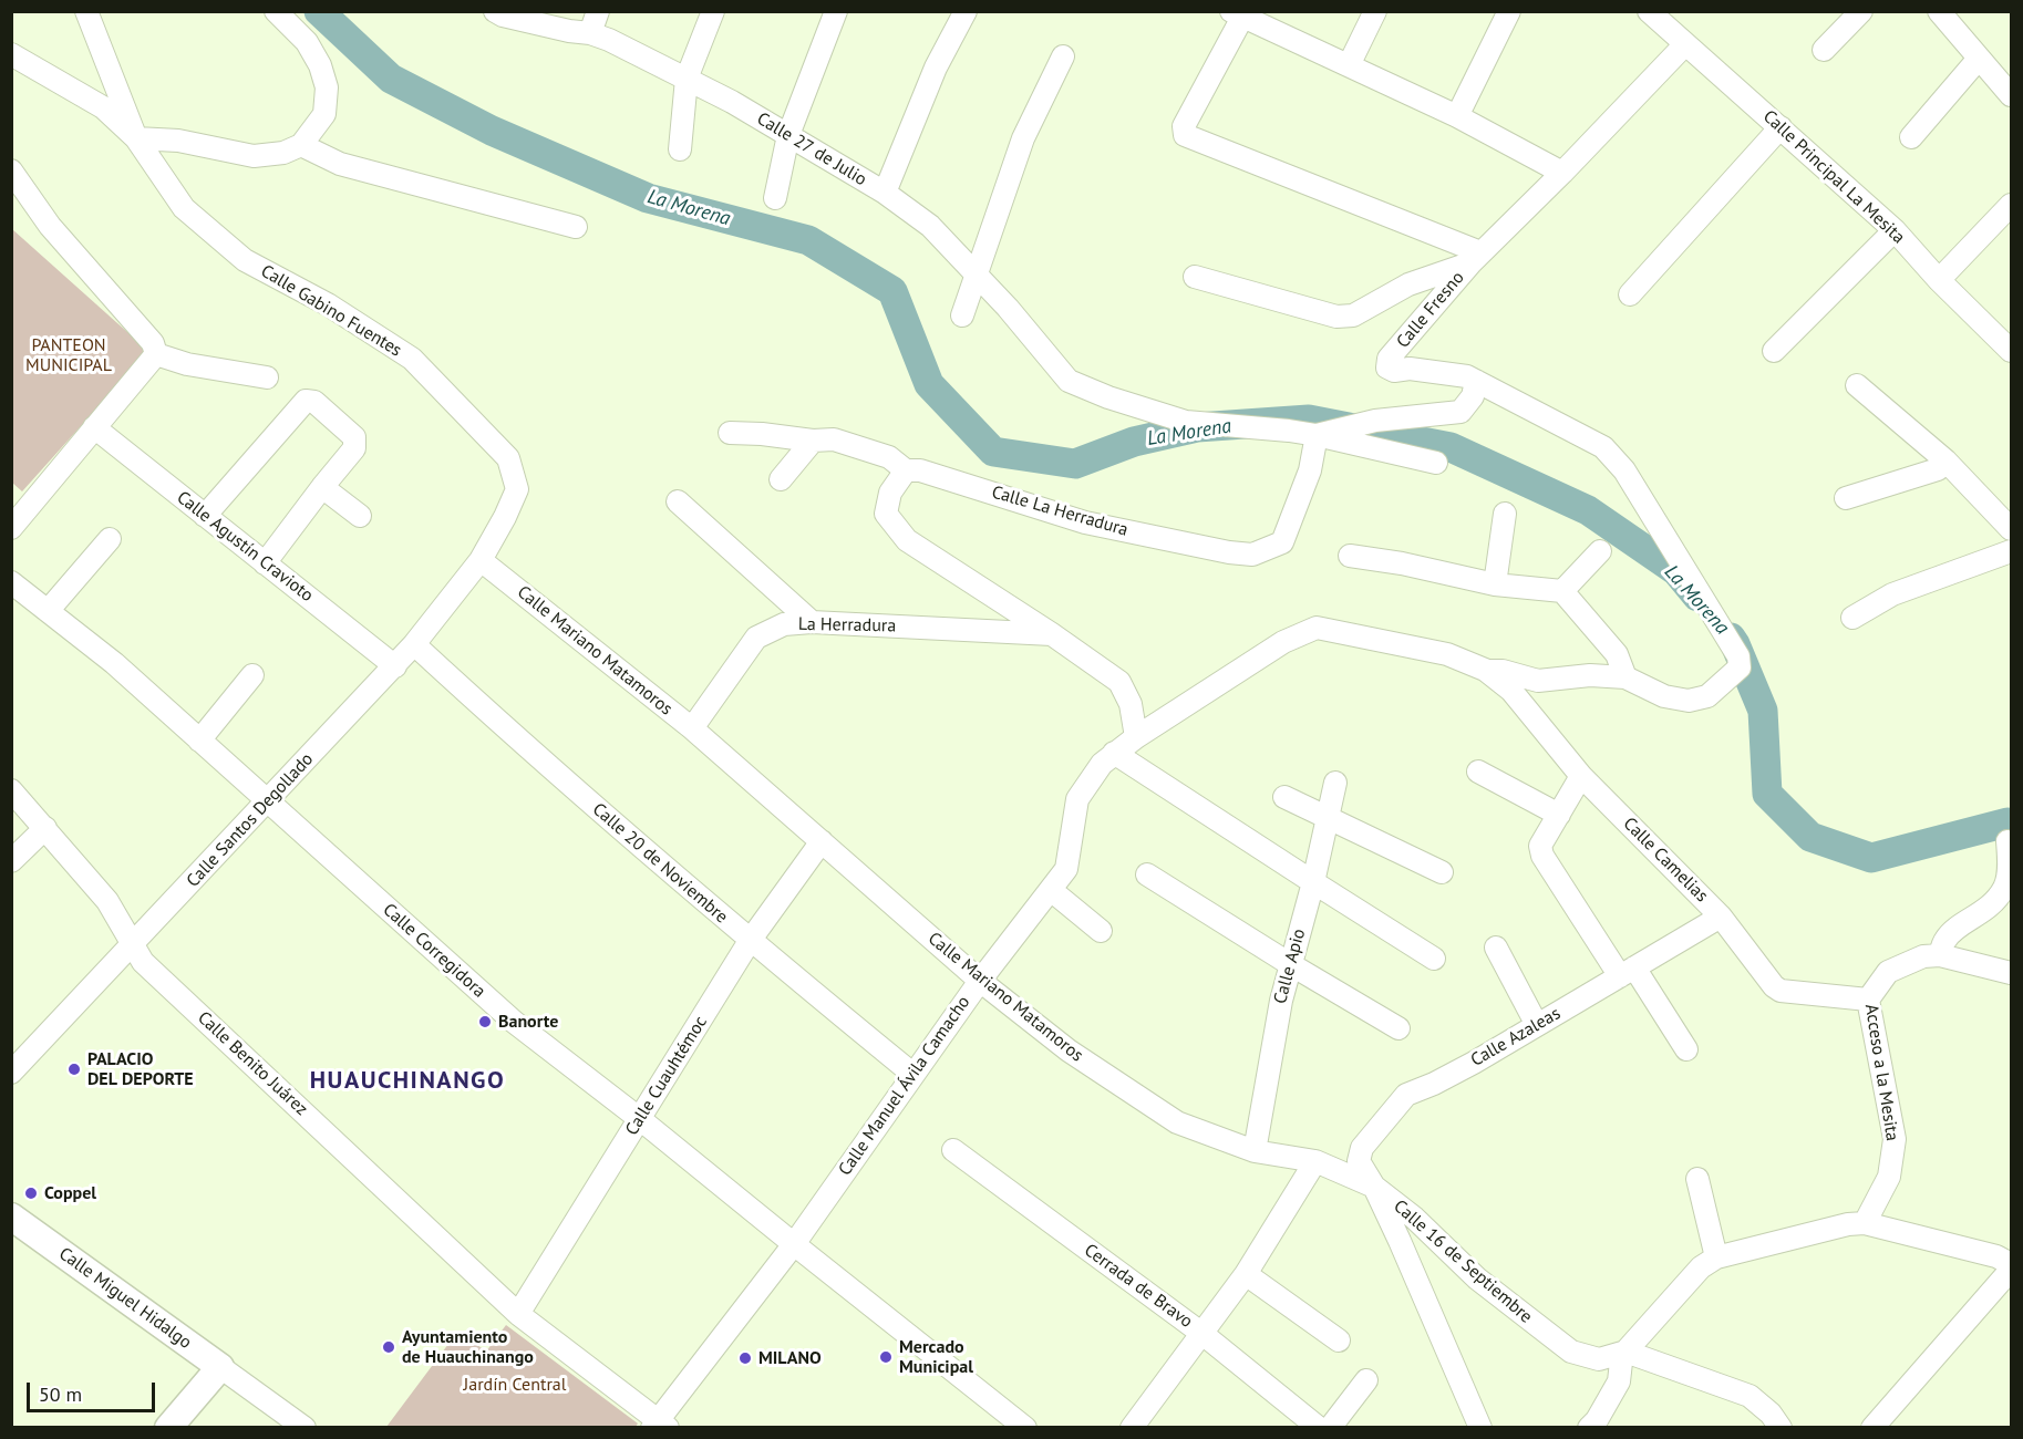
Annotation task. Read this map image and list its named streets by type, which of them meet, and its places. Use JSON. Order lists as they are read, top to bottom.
{
  "streets": {
    "main road": ["Calle Miguel Hidalgo"],
    "street": [
      "Calle 27 de Julio",
      "Calle Principal La Mesita",
      "Calle Fresno",
      "Calle Gabino Fuentes",
      "Calle La Herradura",
      "Calle Agustín Cravioto",
      "La Herradura",
      "Calle Mariano Matamoros",
      "Calle Santos Degollado",
      "Calle Camelias",
      "Calle 20 de Noviembre",
      "Calle Corregidora",
      "Calle Apio",
      "Calle Azaleas",
      "Calle Benito Juárez",
      "Acceso a la Mesita",
      "Calle Cuauhtémoc",
      "Calle Manuel Ávila Camacho",
      "Calle 16 de Septiembre",
      "Cerrada de Bravo"
    ]
  },
  "crossings": [
    ["Calle 27 de Julio", "Calle La Herradura"],
    ["Calle Principal La Mesita", "Calle Fresno"],
    ["Calle Gabino Fuentes", "Calle Mariano Matamoros"],
    ["Calle Gabino Fuentes", "Calle Santos Degollado"],
    ["Calle Agustín Cravioto", "Calle Santos Degollado"],
    ["La Herradura", "Calle Mariano Matamoros"],
    ["Calle Mariano Matamoros", "Calle Santos Degollado"],
    ["Calle Mariano Matamoros", "Calle Apio"],
    ["Calle Mariano Matamoros", "Calle Azaleas"],
    ["Calle Mariano Matamoros", "Calle Cuauhtémoc"],
    ["Calle Mariano Matamoros", "Calle Manuel Ávila Camacho"],
    ["Calle Mariano Matamoros", "Calle 16 de Septiembre"],
    ["Calle Santos Degollado", "Calle 20 de Noviembre"],
    ["Calle Santos Degollado", "Calle Corregidora"],
    ["Calle Santos Degollado", "Calle Benito Juárez"],
    ["Calle Camelias", "Calle Azaleas"],
    ["Calle Camelias", "Acceso a la Mesita"],
    ["Calle Camelias", "Calle Manuel Ávila Camacho"],
    ["Calle 20 de Noviembre", "Calle Cuauhtémoc"],
    ["Calle 20 de Noviembre", "Calle Manuel Ávila Camacho"],
    ["Calle Corregidora", "Calle Cuauhtémoc"],
    ["Calle Corregidora", "Calle Manuel Ávila Camacho"],
    ["Calle Azaleas", "Calle 16 de Septiembre"],
    ["Calle Benito Juárez", "Calle Cuauhtémoc"],
    ["Calle Benito Juárez", "Calle Manuel Ávila Camacho"]
  ],
  "districts": ["HUAUCHINANGO"],
  "water": ["La Morena"],
  "parks": ["PANTEON MUNICIPAL", "Jardín Central"],
  "places": [
    "Banorte",
    "PALACIO DEL DEPORTE",
    "Coppel",
    "Ayuntamiento de Huauchinango",
    "Mercado Municipal",
    "MILANO"
  ],
  "scale_bar": "50 m"
}
